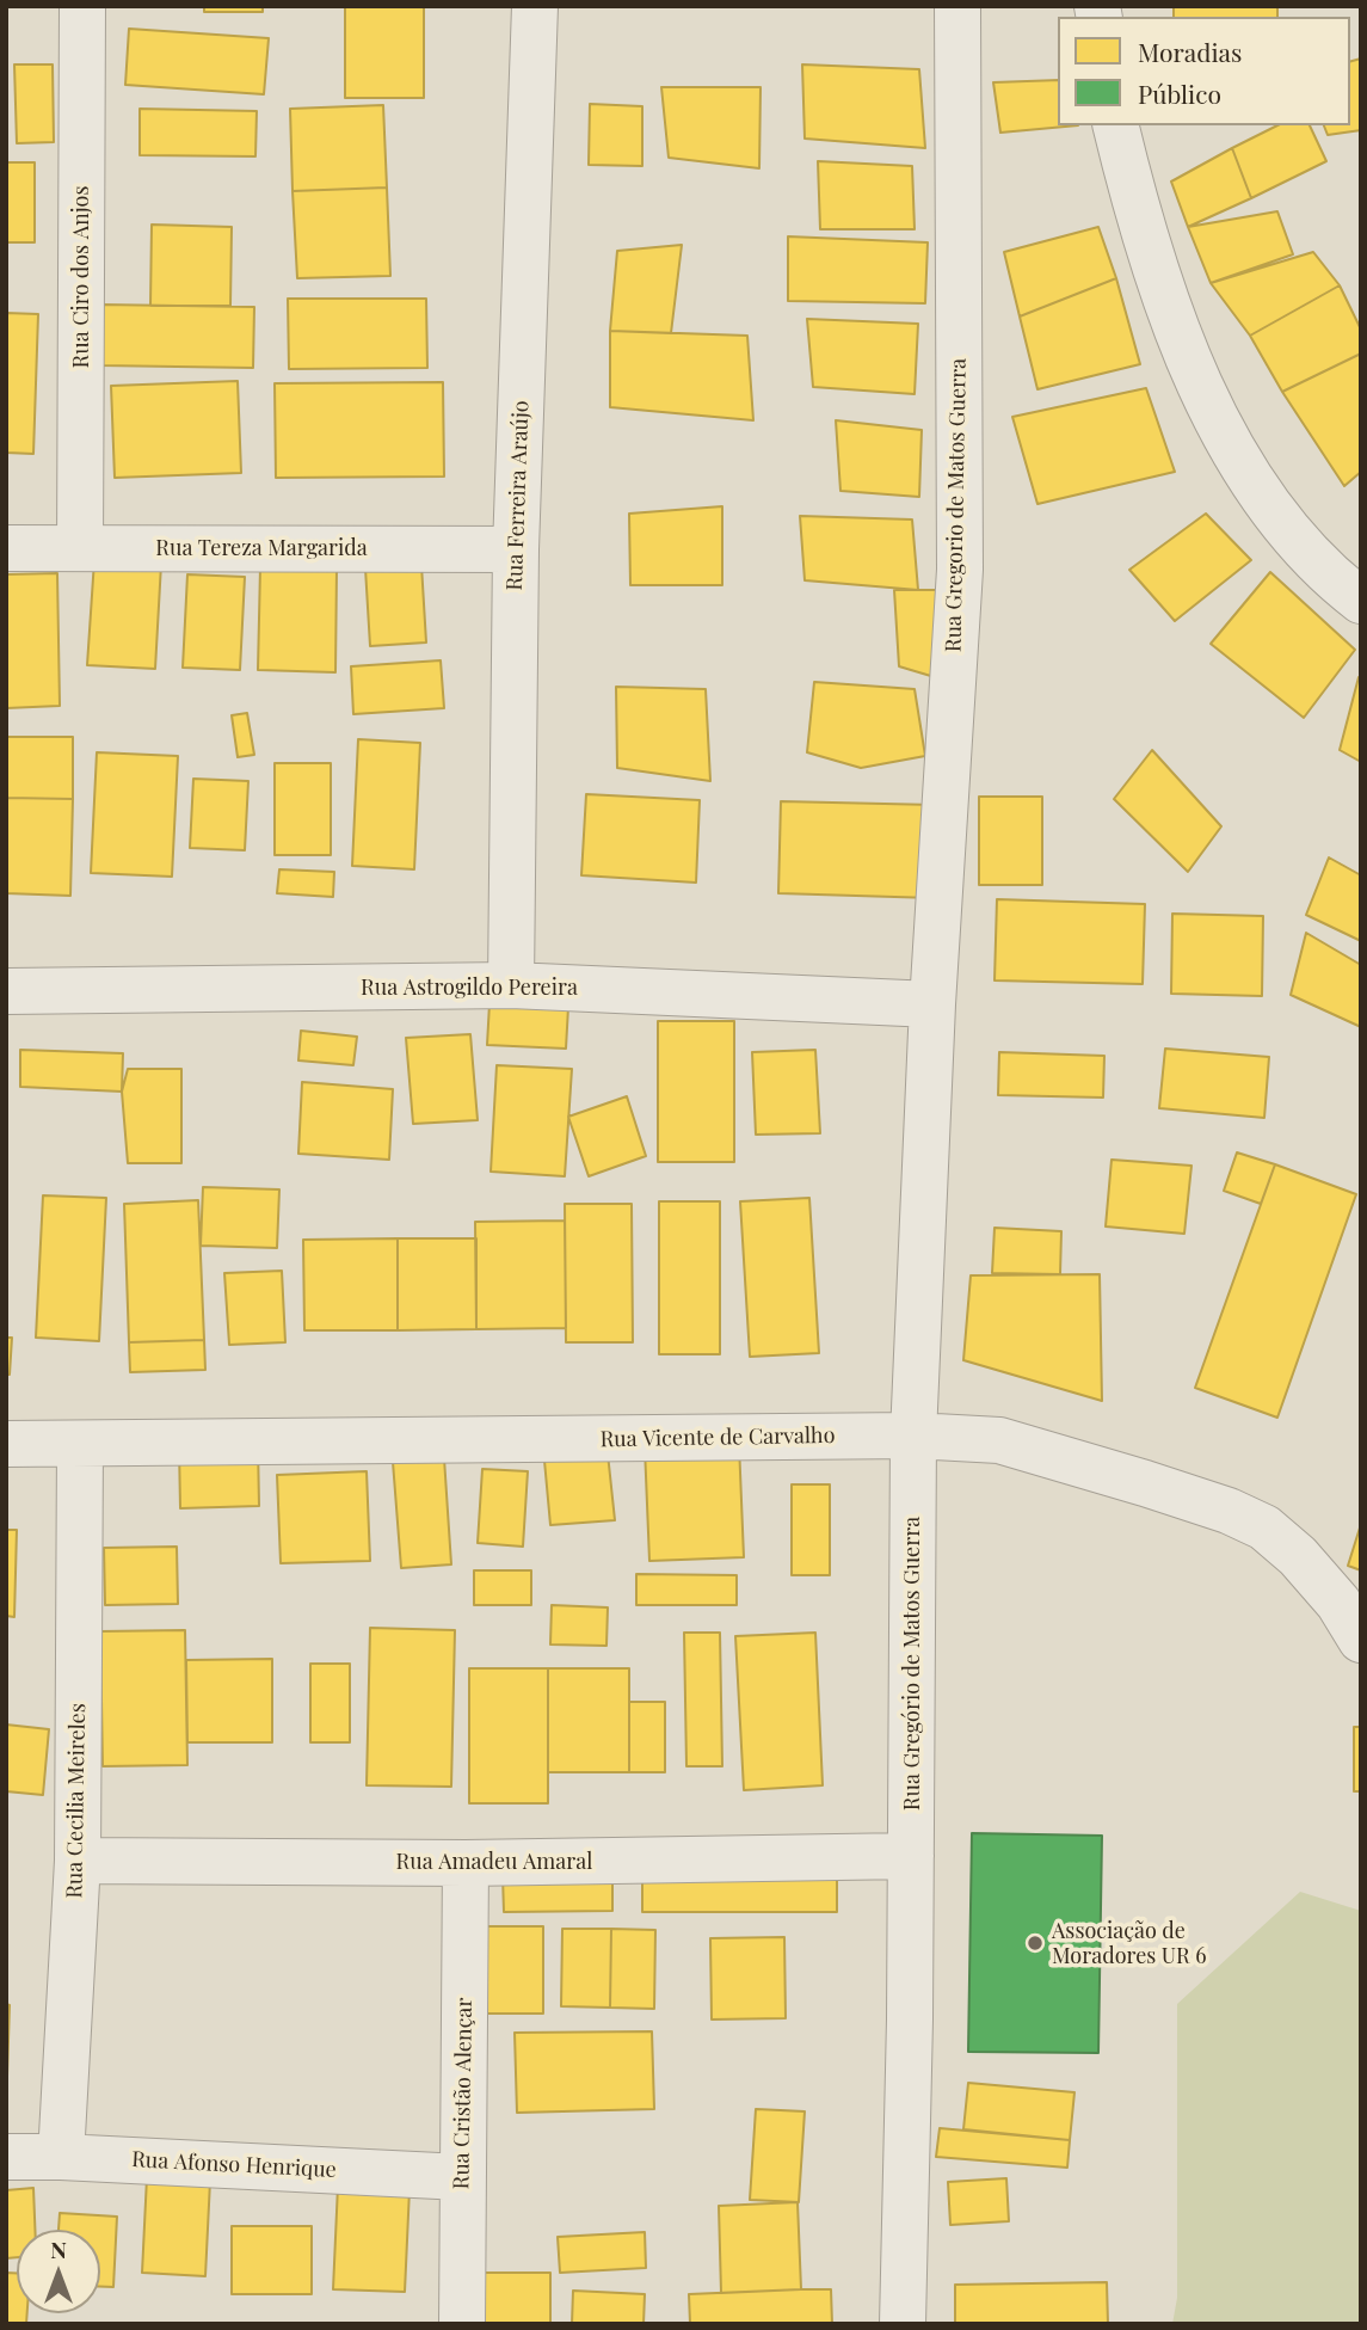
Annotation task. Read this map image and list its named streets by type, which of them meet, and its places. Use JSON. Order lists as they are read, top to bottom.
{
  "streets": {
    "street": [
      "Rua Ciro dos Anjos",
      "Rua Ferreira Araújo",
      "Rua Gregorio de Matos Guerra",
      "Rua Tereza Margarida",
      "Rua Astrogildo Pereira",
      "Rua Vicente de Carvalho",
      "Rua Gregório de Matos Guerra",
      "Rua Cecilia Meireles",
      "Rua Amadeu Amaral",
      "Rua Cristão Alençar",
      "Rua Afonso Henrique"
    ]
  },
  "crossings": [
    ["Rua Ciro dos Anjos", "Rua Tereza Margarida"],
    ["Rua Ferreira Araújo", "Rua Tereza Margarida"],
    ["Rua Ferreira Araújo", "Rua Astrogildo Pereira"],
    ["Rua Gregorio de Matos Guerra", "Rua Astrogildo Pereira"],
    ["Rua Gregorio de Matos Guerra", "Rua Gregório de Matos Guerra"],
    ["Rua Astrogildo Pereira", "Rua Gregório de Matos Guerra"],
    ["Rua Vicente de Carvalho", "Rua Gregório de Matos Guerra"],
    ["Rua Vicente de Carvalho", "Rua Cecilia Meireles"],
    ["Rua Gregório de Matos Guerra", "Rua Amadeu Amaral"],
    ["Rua Cecilia Meireles", "Rua Amadeu Amaral"],
    ["Rua Cecilia Meireles", "Rua Afonso Henrique"],
    ["Rua Amadeu Amaral", "Rua Cristão Alençar"],
    ["Rua Cristão Alençar", "Rua Afonso Henrique"]
  ],
  "places": ["Associação de Moradores UR 6"],
  "legend": ["Moradias", "Público"],
  "north": "top"
}
